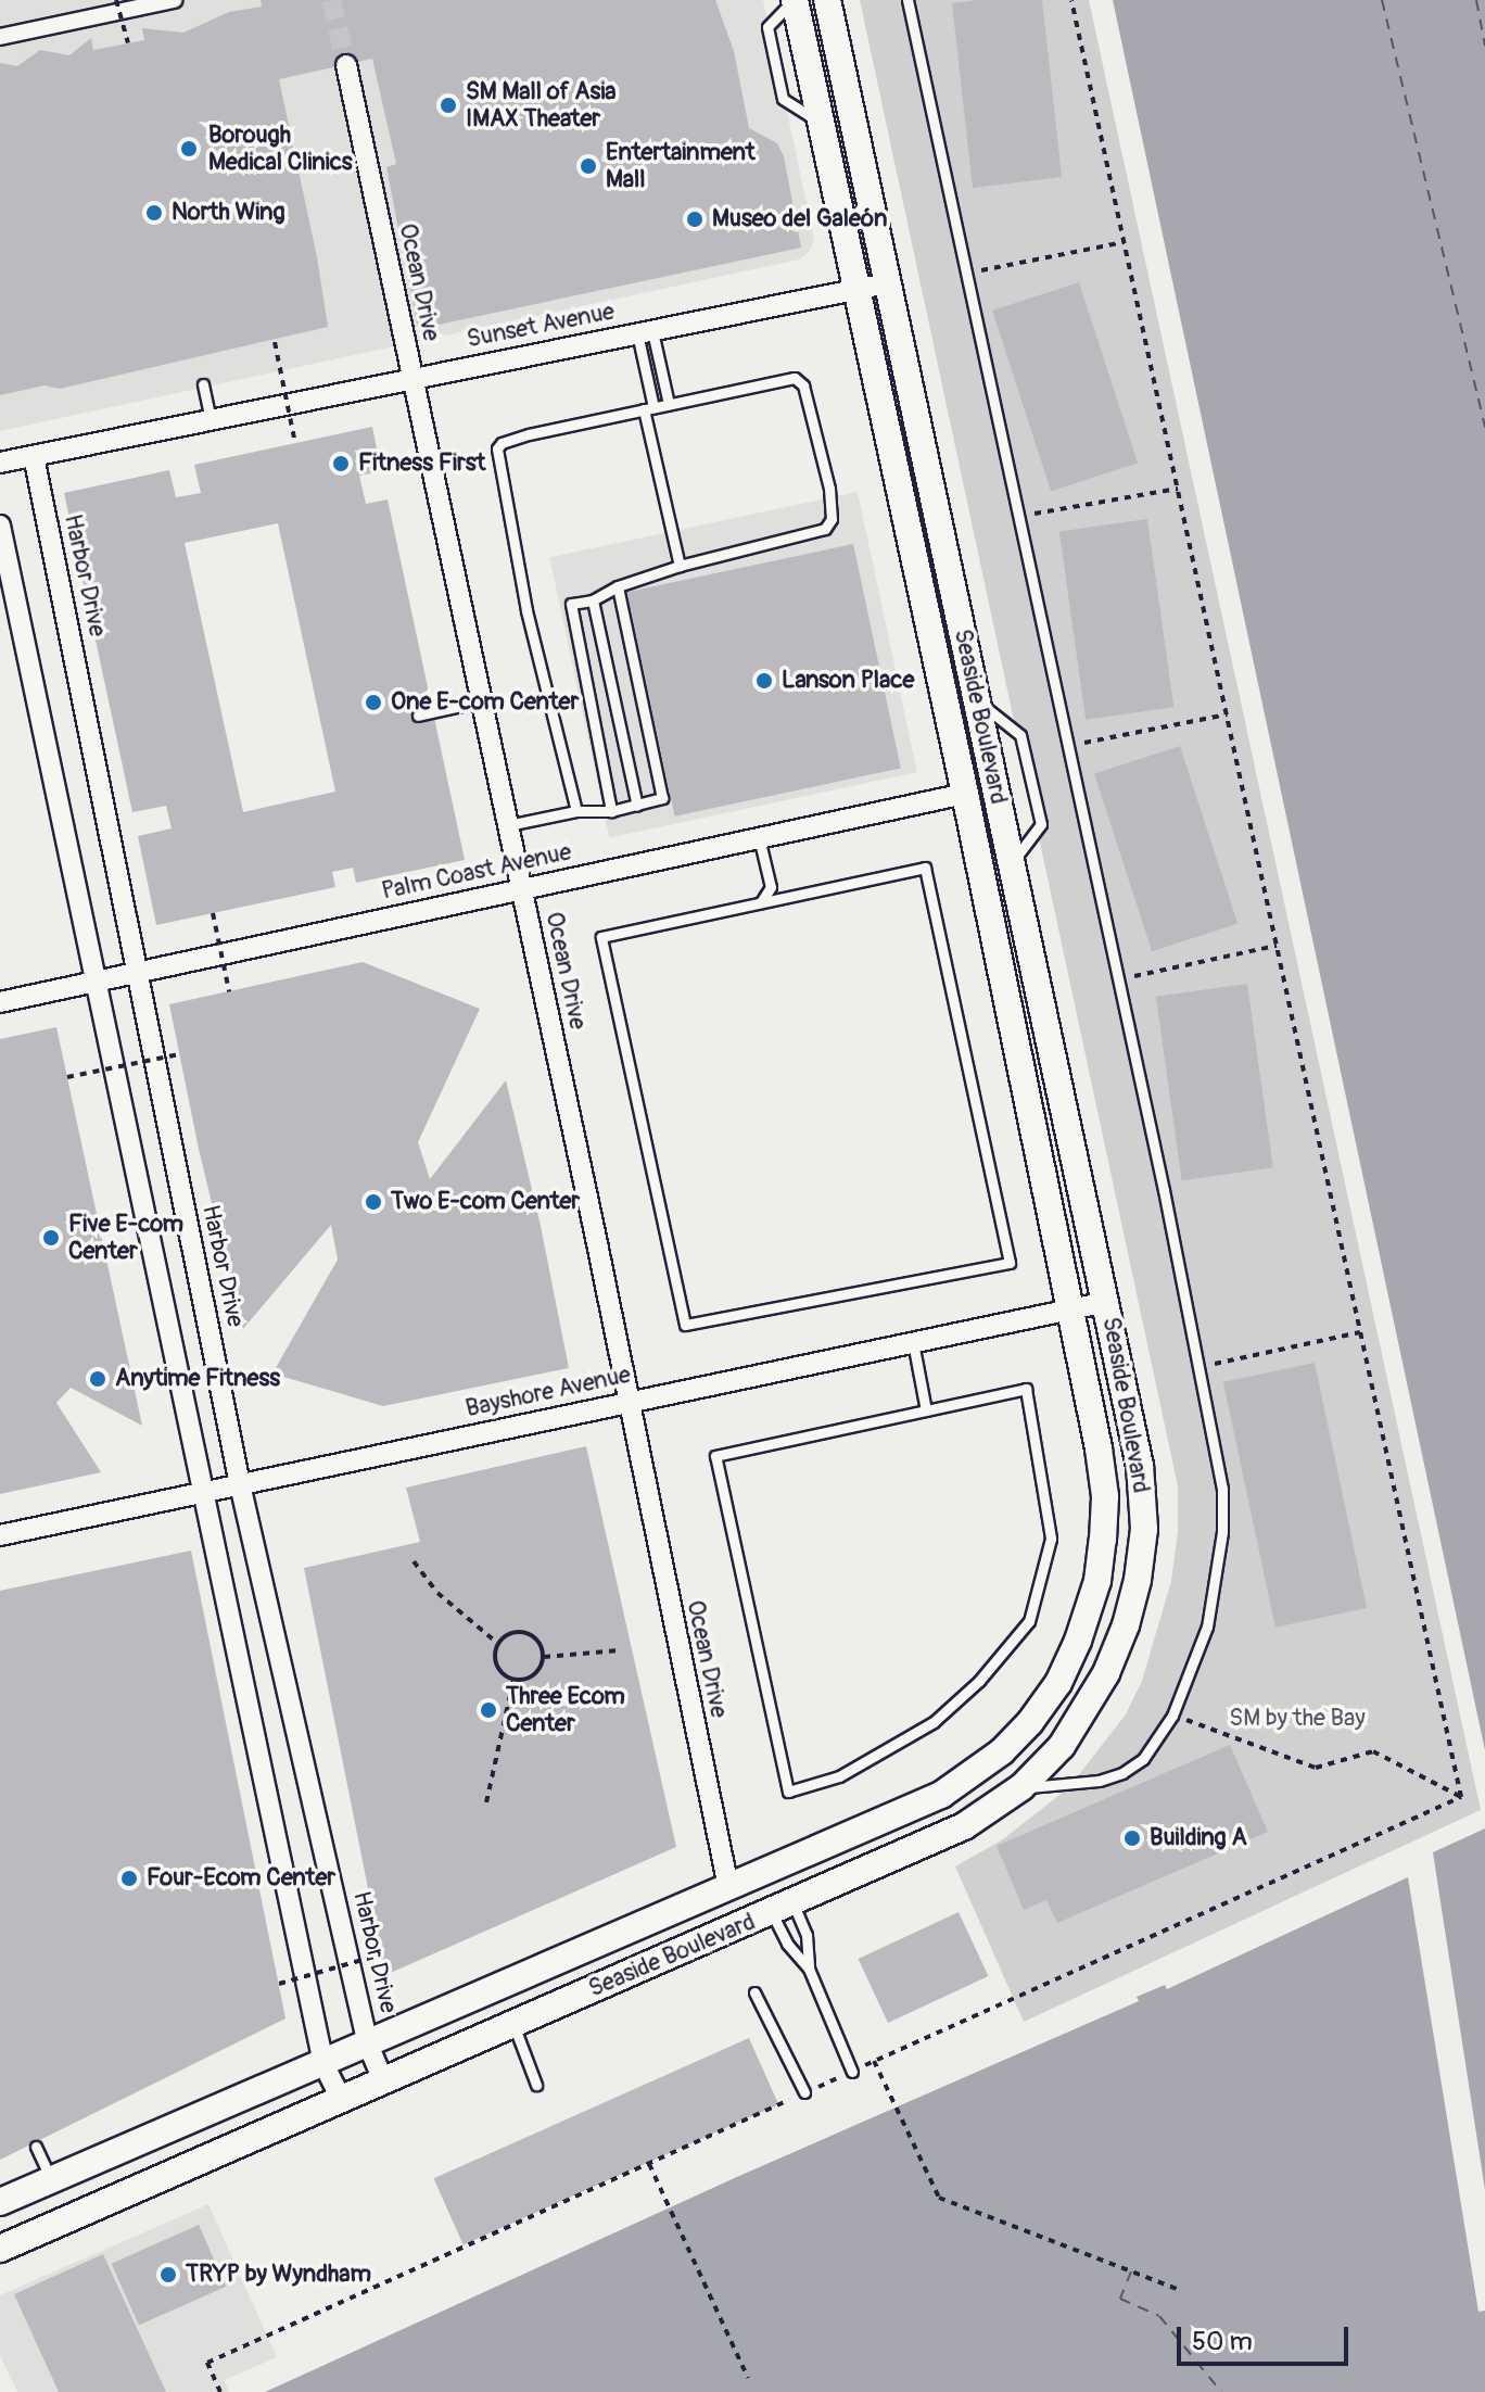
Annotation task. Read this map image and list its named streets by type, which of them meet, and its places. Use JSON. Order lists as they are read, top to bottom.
{
  "streets": {
    "street": [
      "Ocean Drive",
      "Sunset Avenue",
      "Harbor Drive",
      "Seaside Boulevard",
      "Palm Coast Avenue",
      "Bayshore Avenue"
    ]
  },
  "crossings": [
    ["Ocean Drive", "Sunset Avenue"],
    ["Ocean Drive", "Seaside Boulevard"],
    ["Ocean Drive", "Palm Coast Avenue"],
    ["Ocean Drive", "Bayshore Avenue"],
    ["Sunset Avenue", "Harbor Drive"],
    ["Sunset Avenue", "Seaside Boulevard"],
    ["Harbor Drive", "Seaside Boulevard"],
    ["Harbor Drive", "Palm Coast Avenue"],
    ["Harbor Drive", "Bayshore Avenue"],
    ["Seaside Boulevard", "Palm Coast Avenue"],
    ["Seaside Boulevard", "Bayshore Avenue"]
  ],
  "parks": ["SM by the Bay"],
  "places": [
    "SM Mall of Asia IMAX Theater",
    "Borough Medical Clinics",
    "Entertainment Mall",
    "North Wing",
    "Museo del Galeón",
    "Fitness First",
    "Lanson Place",
    "One E-com Center",
    "Two E-com Center",
    "Five E-com Center",
    "Anytime Fitness",
    "Three Ecom Center",
    "Building A",
    "Four-Ecom Center",
    "TRYP by Wyndham"
  ],
  "scale_bar": "50 m"
}
